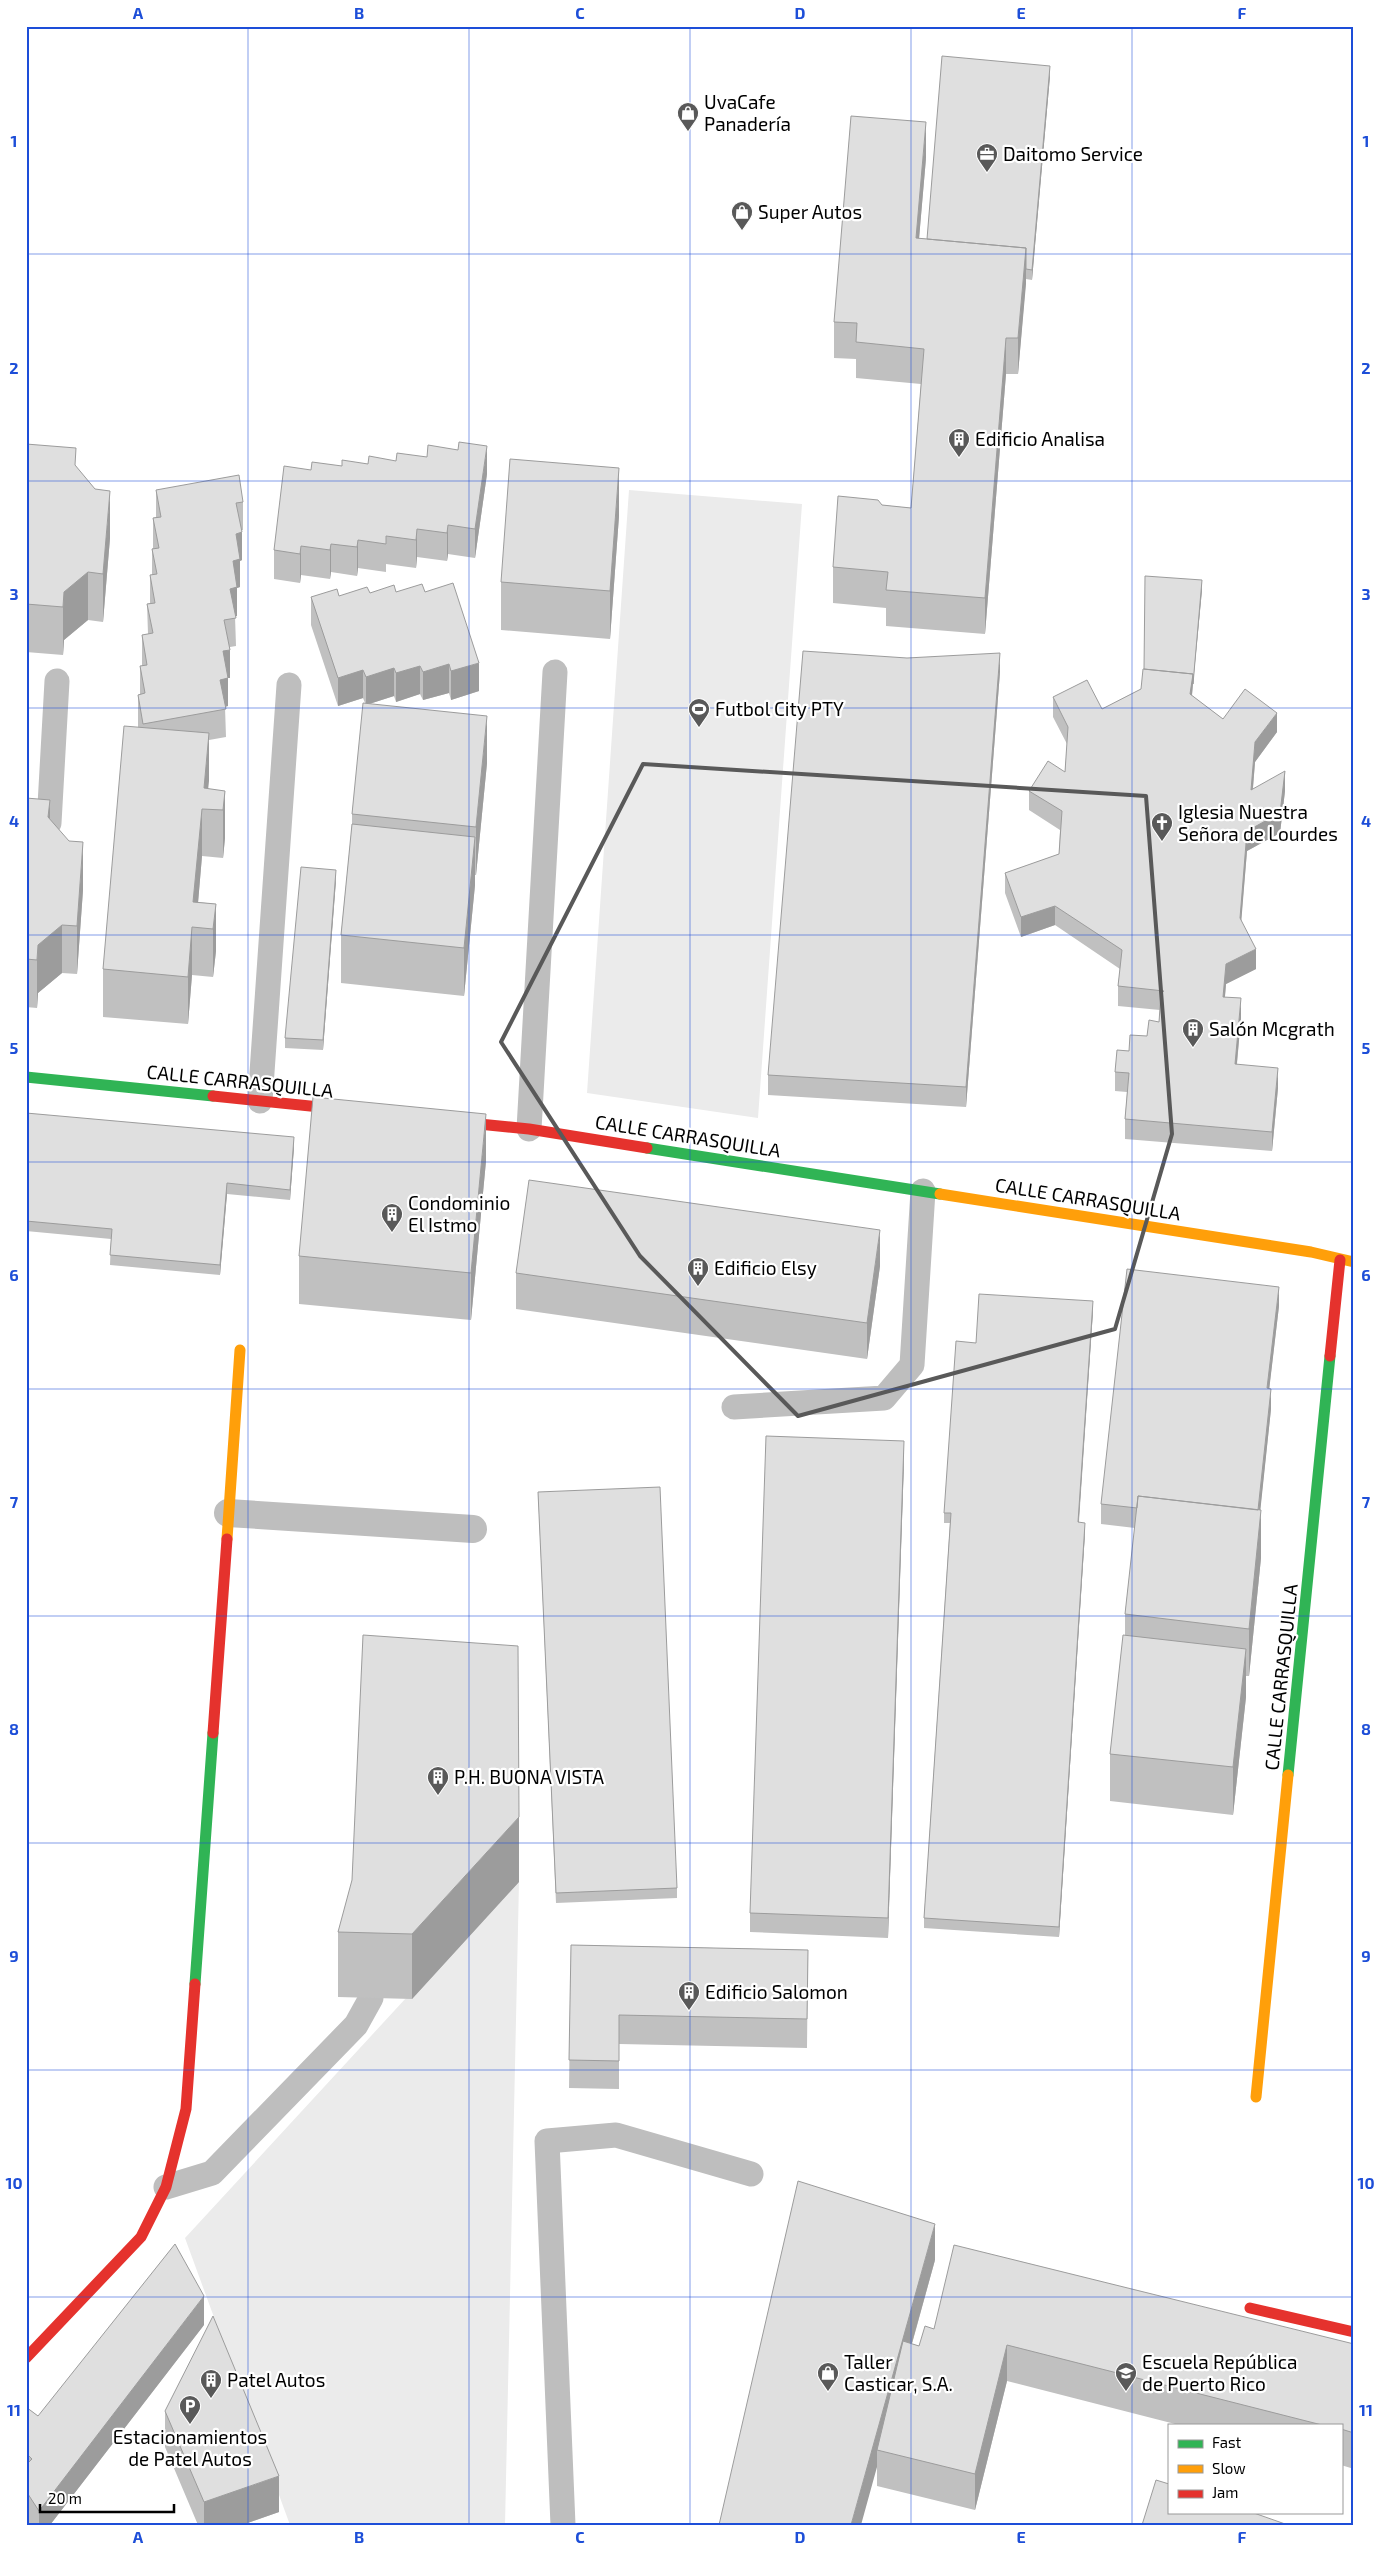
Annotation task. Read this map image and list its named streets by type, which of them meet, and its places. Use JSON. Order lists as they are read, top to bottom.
{
  "streets": {
    "street": ["CALLE CARRASQUILLA"]
  },
  "places": {
    "shop": ["UvaCafe Panadería", "Super Autos", "Taller Casticar, S.A."],
    "office": ["Daitomo Service"],
    "building": [
      "Edificio Analisa",
      "Salón Mcgrath",
      "Condominio El Istmo",
      "Edificio Elsy",
      "P.H. BUONA VISTA",
      "Edificio Salomon",
      "Patel Autos"
    ],
    "sports": ["Futbol City PTY"],
    "church": ["Iglesia Nuestra Señora de Lourdes"],
    "school or university": ["Escuela República de Puerto Rico"],
    "parking": ["Estacionamientos de Patel Autos"]
  },
  "legend": ["Fast", "Slow", "Jam"],
  "scale_bar": "20 m",
  "grid": {
    "columns": [
      "A",
      "B",
      "C",
      "D",
      "E",
      "F"
    ],
    "rows": [
      "1",
      "2",
      "3",
      "4",
      "5",
      "6",
      "7",
      "8",
      "9",
      "10",
      "11"
    ]
  }
}
